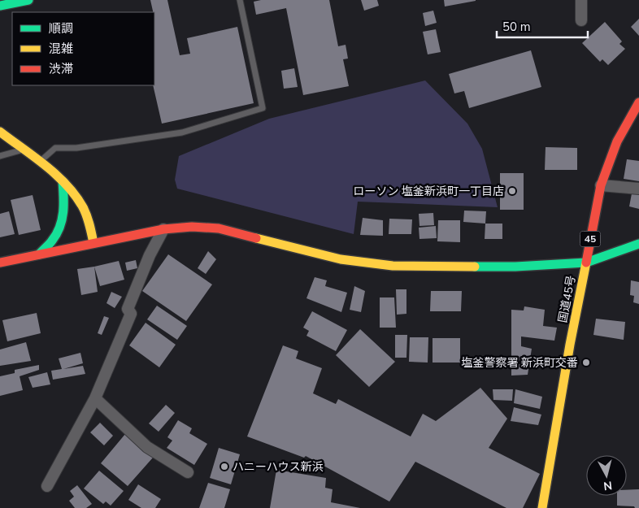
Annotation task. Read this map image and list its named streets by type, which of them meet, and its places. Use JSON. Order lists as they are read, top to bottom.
{
  "streets": {
    "main road": ["45", "国道45号"]
  },
  "places": ["ローソン 塩釜新浜町一丁目店", "塩釜警察署 新浜町交番", "ハニーハウス新浜"],
  "legend": ["順調", "混雑", "渋滞"],
  "scale_bar": "50 m",
  "north": "bottom"
}
